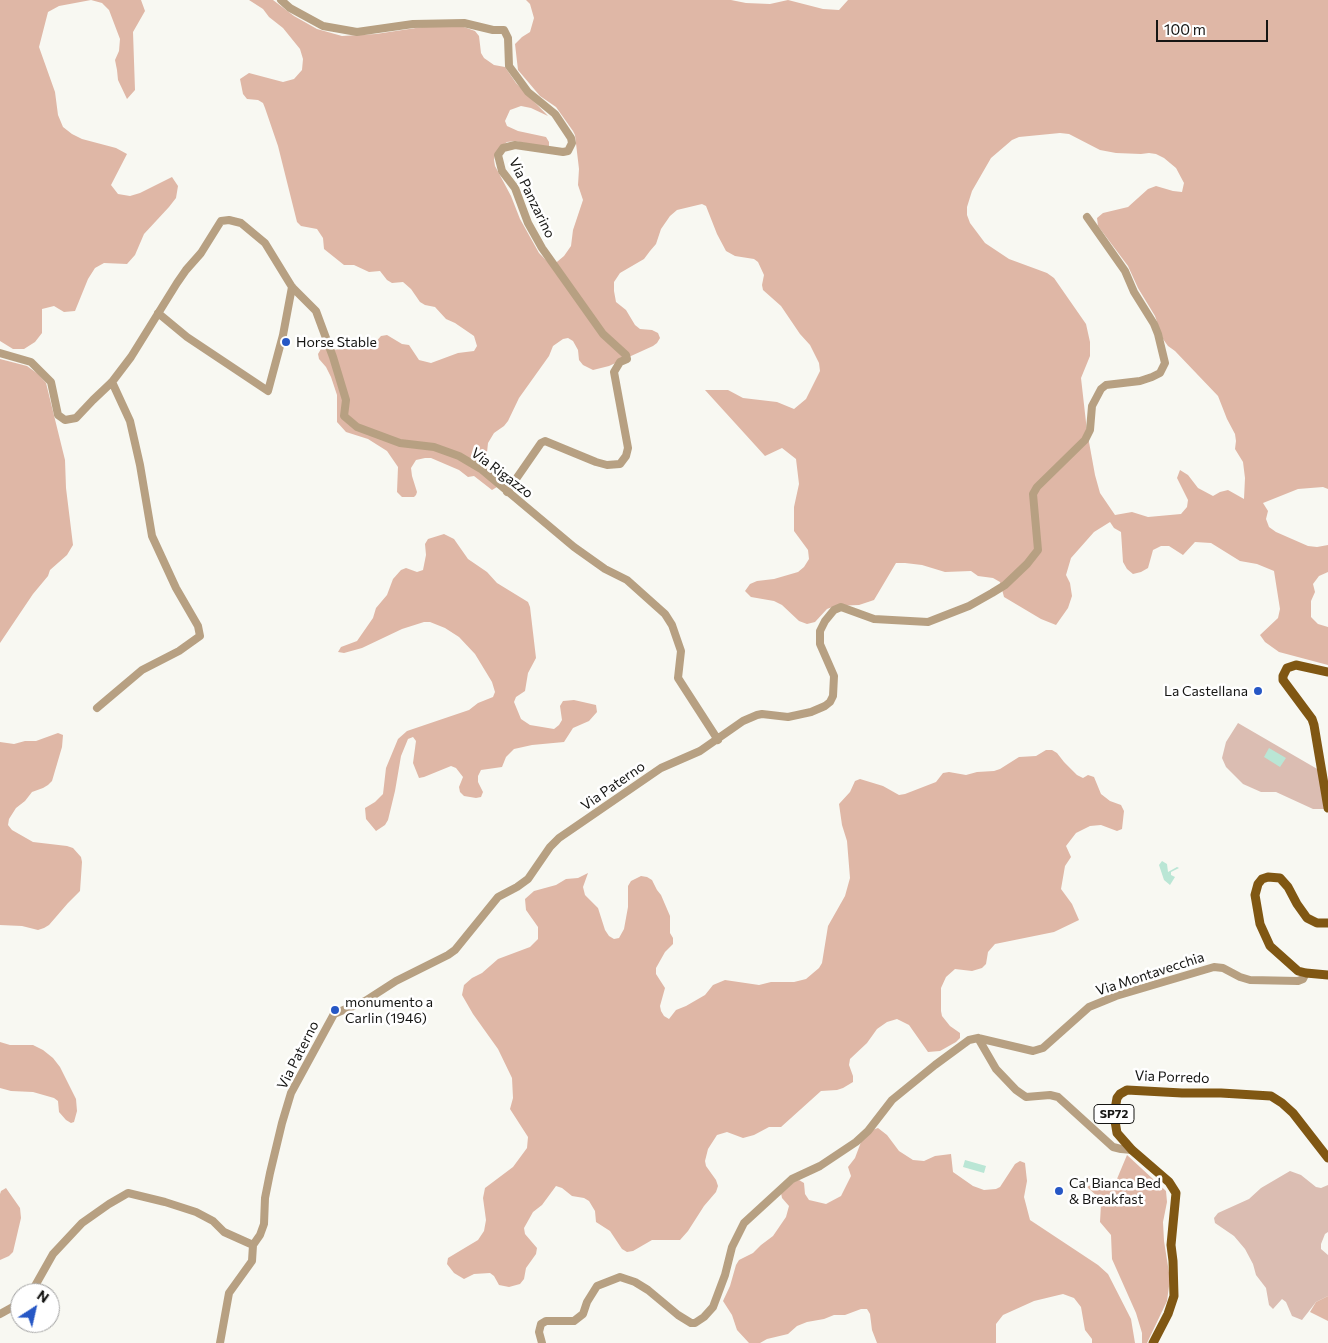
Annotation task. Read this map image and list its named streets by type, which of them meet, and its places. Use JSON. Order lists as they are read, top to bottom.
{
  "streets": {
    "main road": ["Via Porredo", "SP72"],
    "street": [
      "Via Panzarino",
      "Via Rigazzo",
      "Via Paterno",
      "Via Montavecchia"
    ]
  },
  "crossings": [
    ["Via Panzarino", "Via Rigazzo"],
    ["Via Rigazzo", "Via Paterno"]
  ],
  "places": [
    "Horse Stable",
    "La Castellana",
    "monumento a Carlin (1946)",
    "Ca' Bianca Bed & Breakfast"
  ],
  "scale_bar": "100 m",
  "north": "top right"
}
